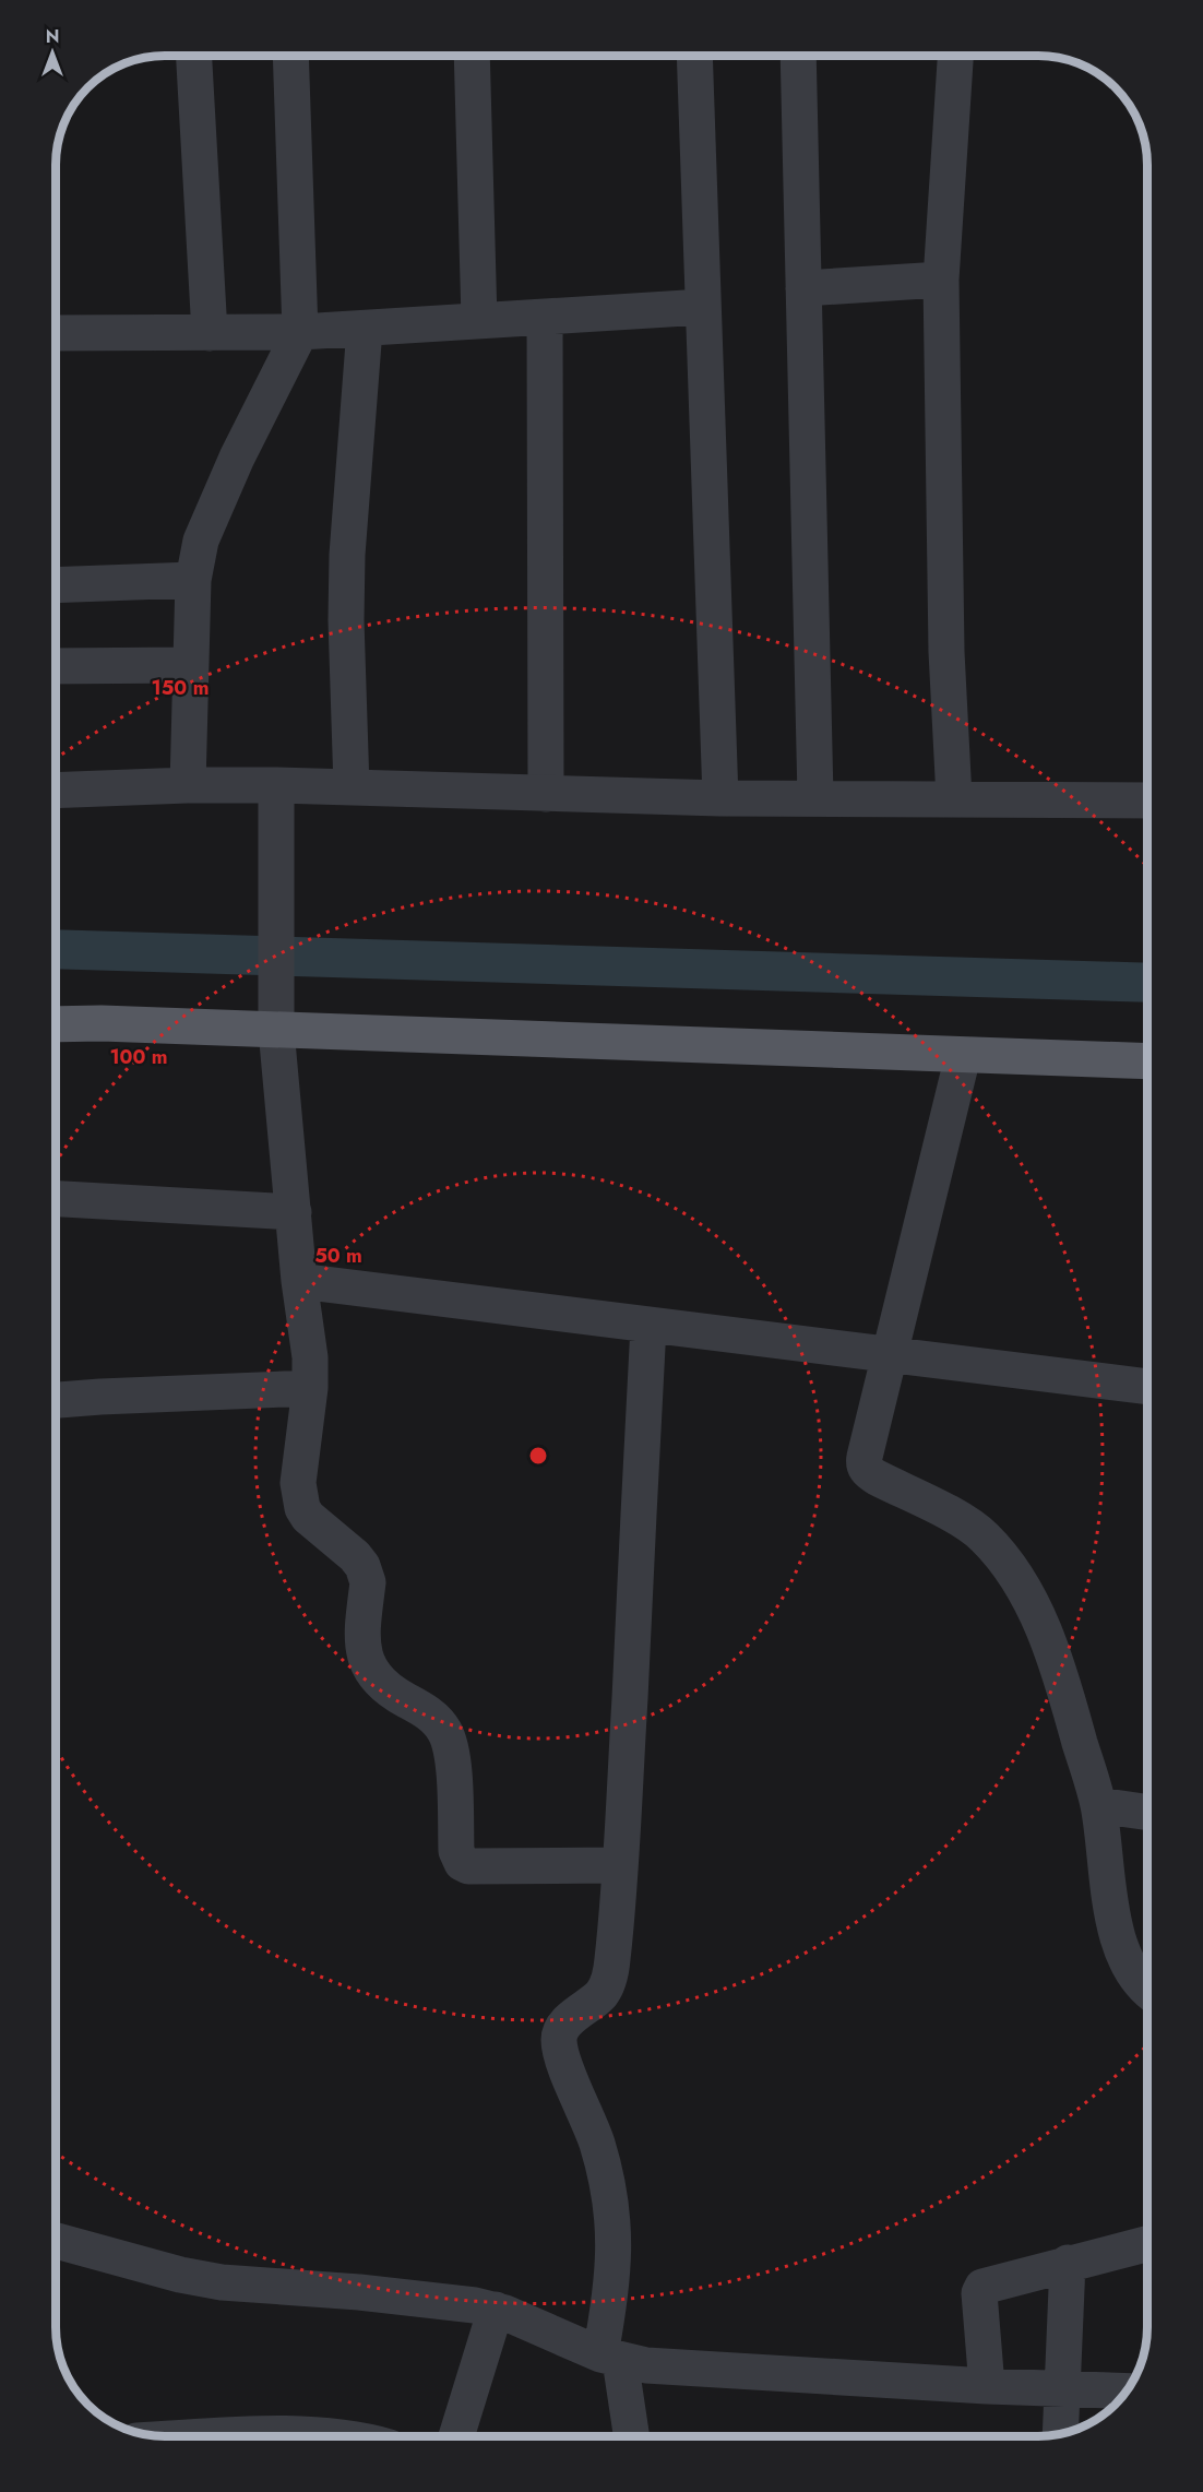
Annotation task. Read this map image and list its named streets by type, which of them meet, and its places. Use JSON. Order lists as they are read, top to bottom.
{
  "north": "top",
  "rings": ["150 m", "100 m", "50 m"]
}
